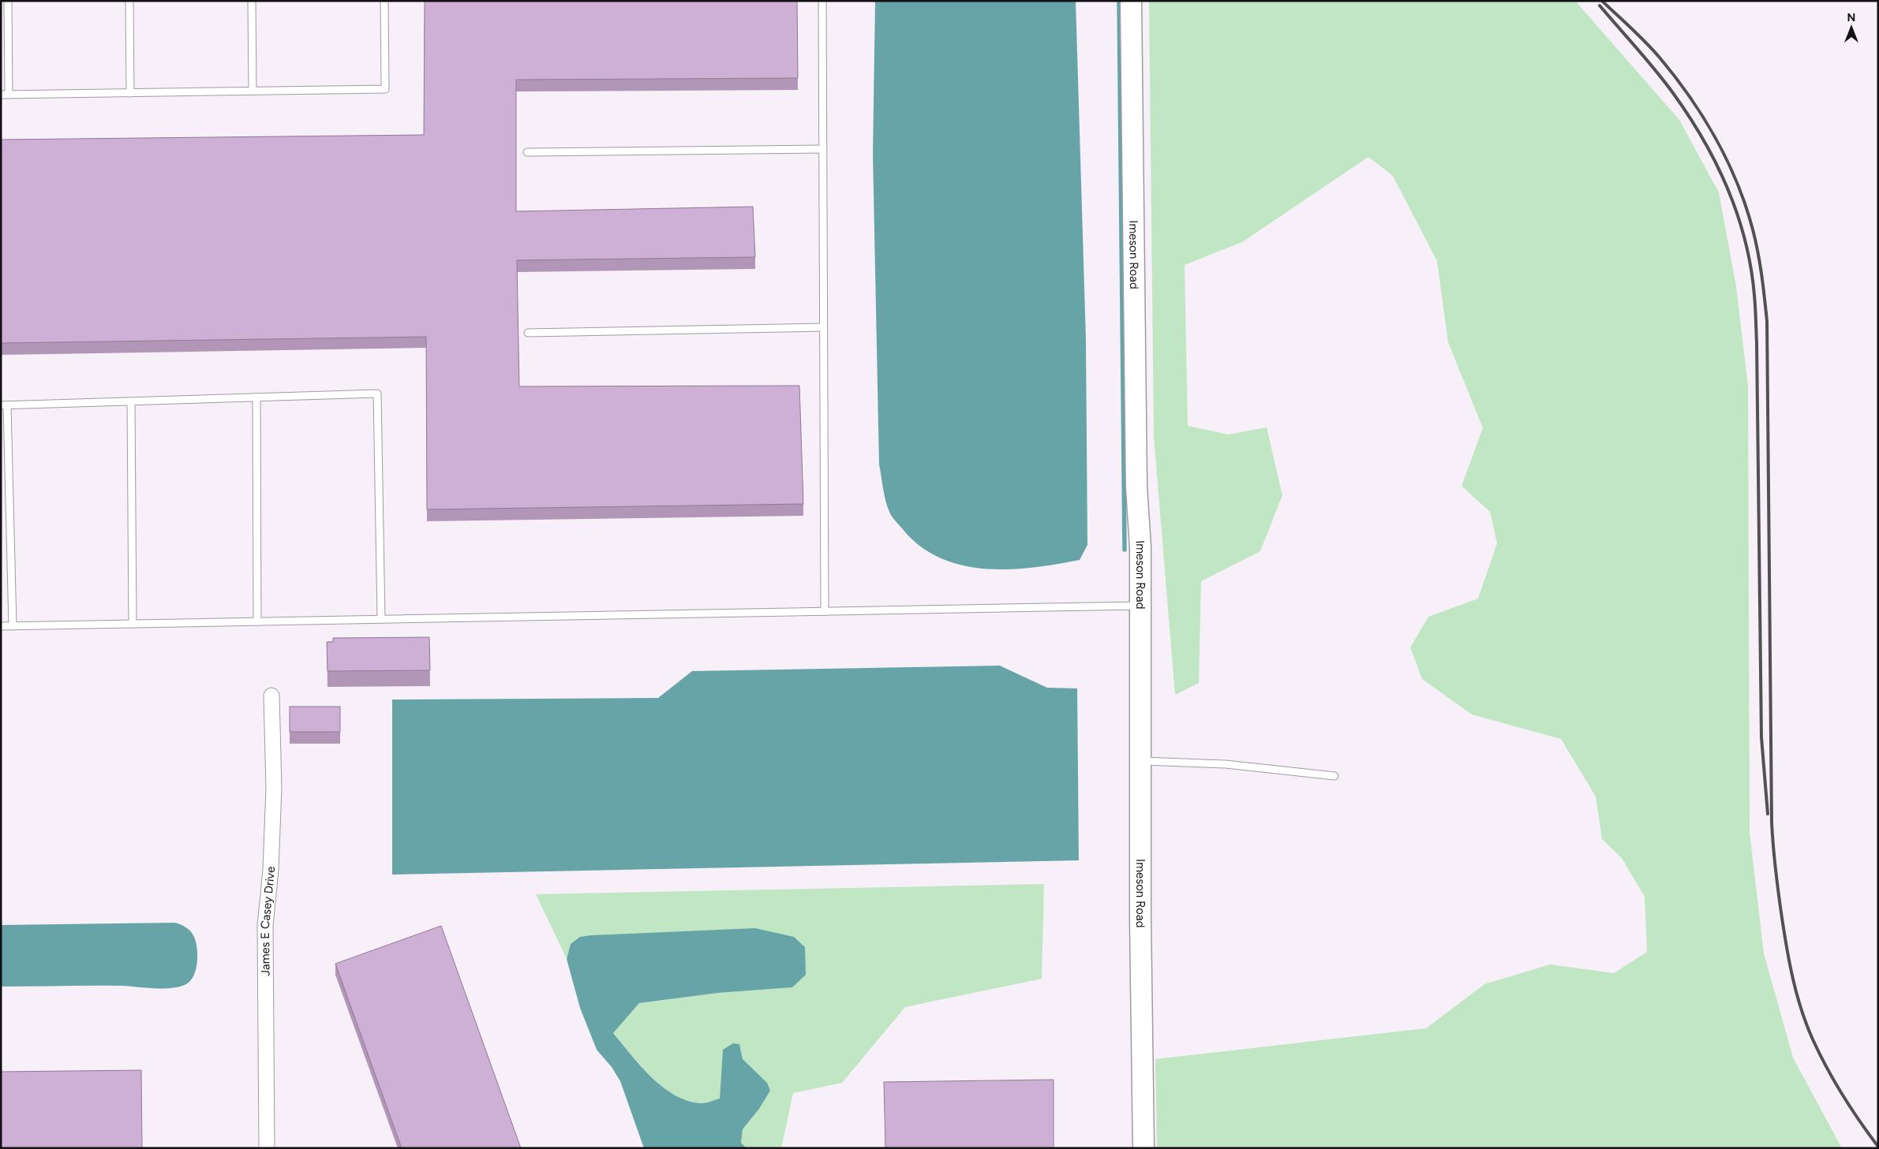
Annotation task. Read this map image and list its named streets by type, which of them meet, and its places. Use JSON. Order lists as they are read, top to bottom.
{
  "streets": {
    "street": ["Imeson Road", "James E Casey Drive"]
  },
  "north": "top"
}
